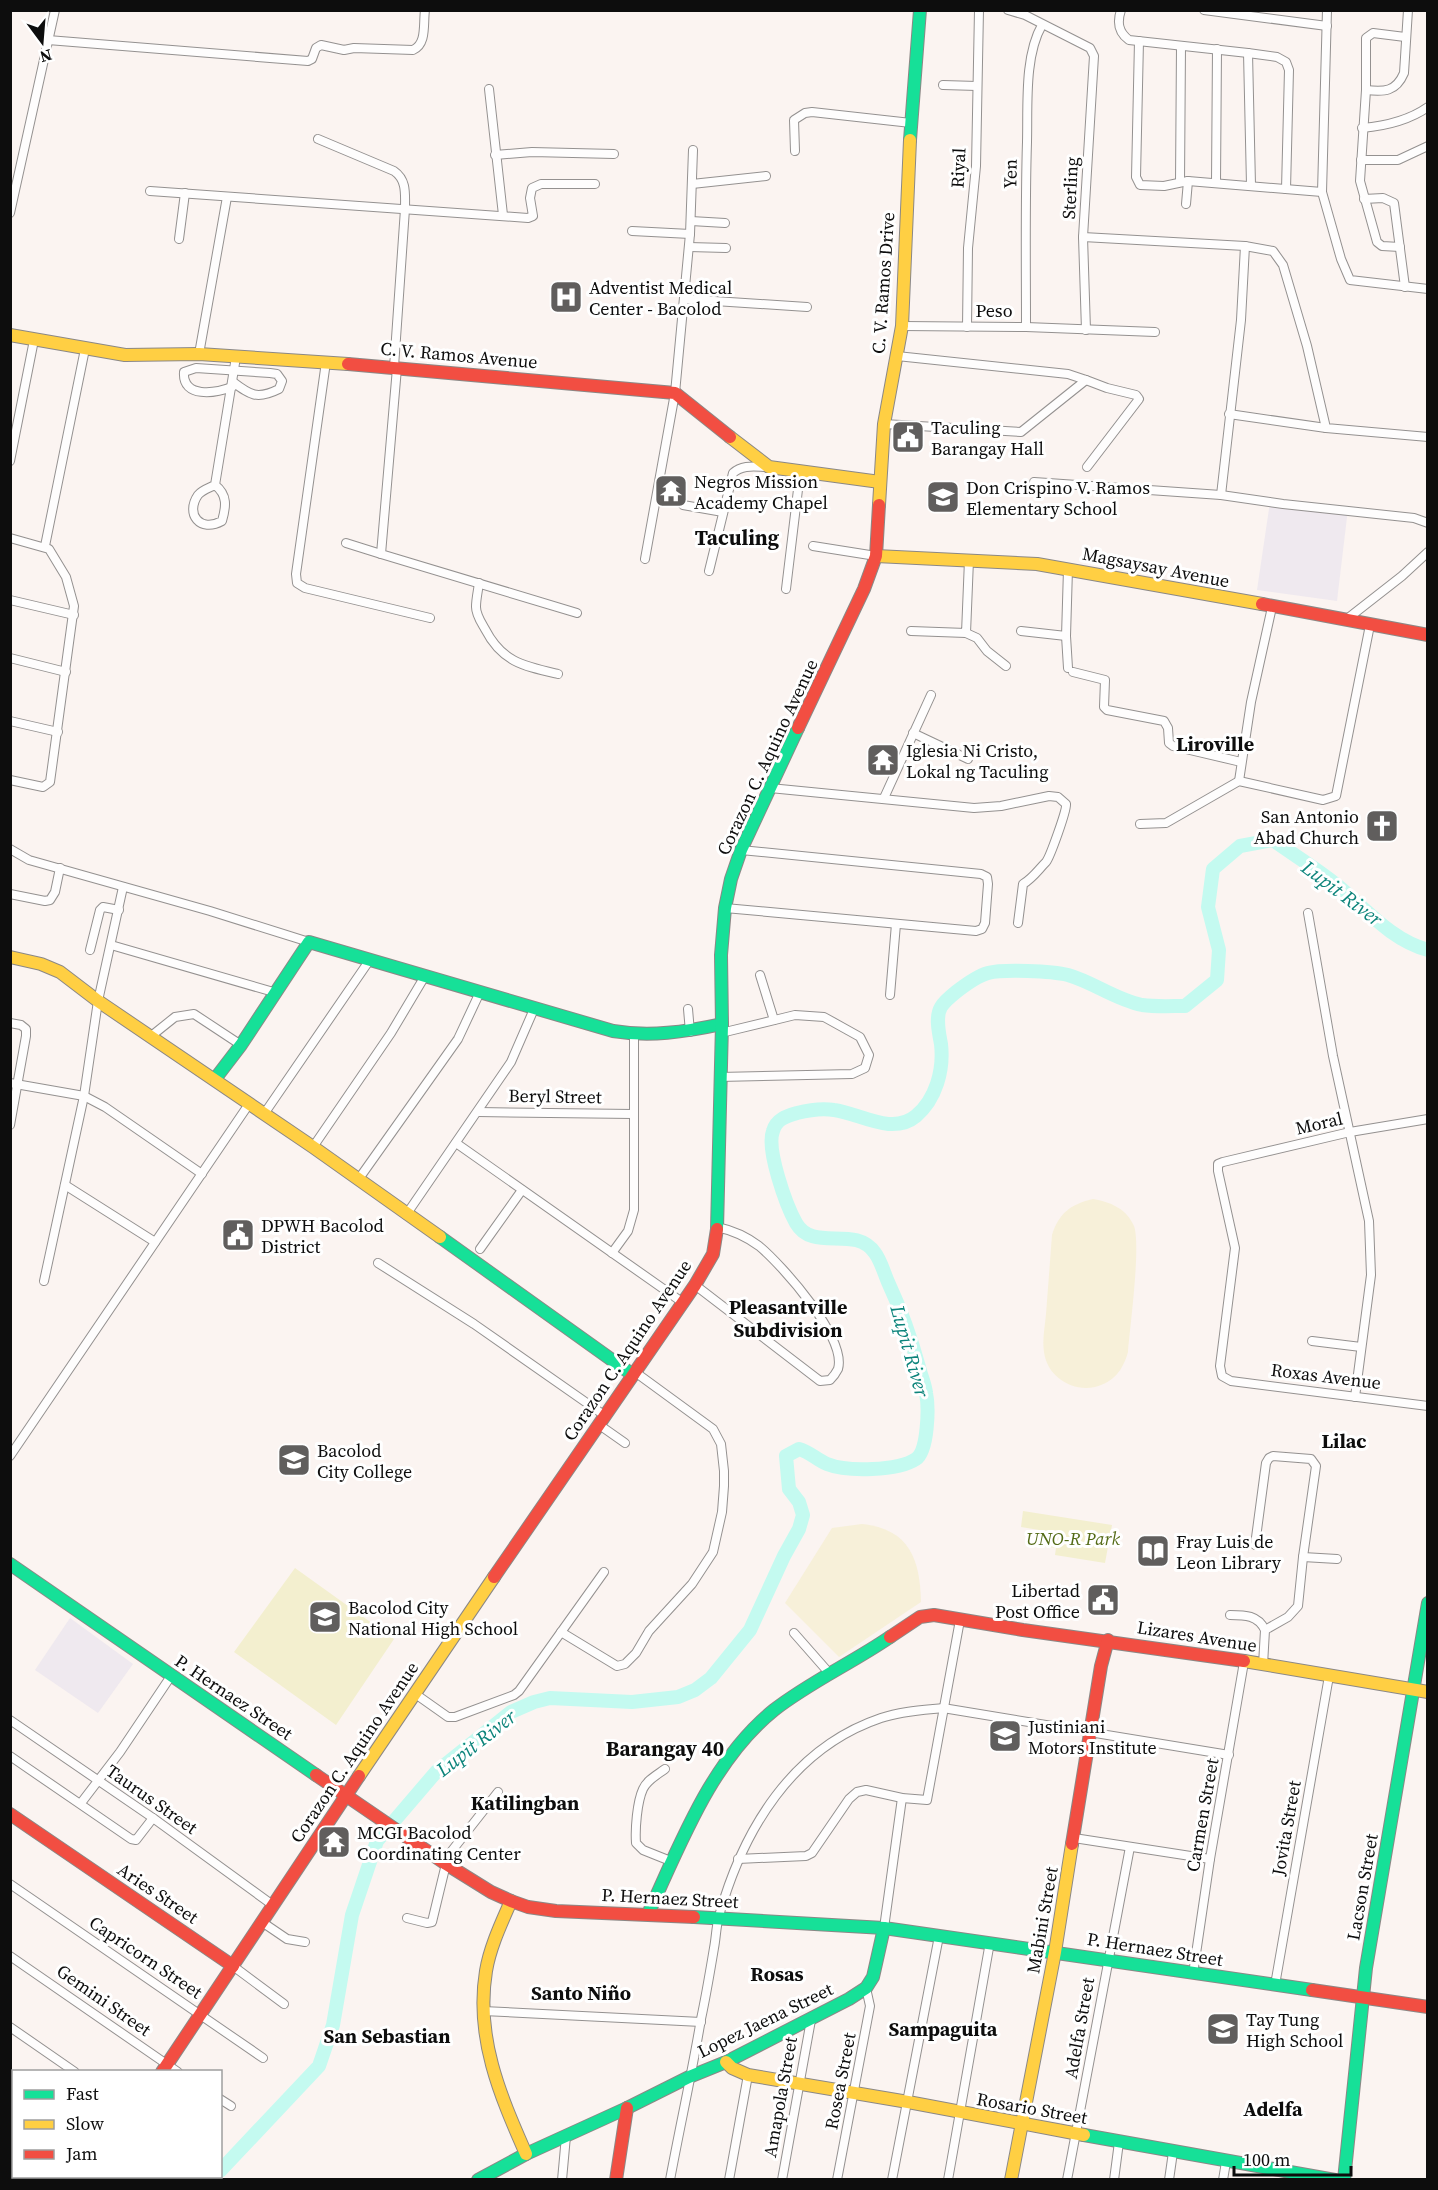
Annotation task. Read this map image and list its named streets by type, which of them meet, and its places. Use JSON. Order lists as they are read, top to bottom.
{
  "streets": {
    "street": [
      "Riyal",
      "Yen",
      "Sterling",
      "C. V. Ramos Drive",
      "Peso",
      "C. V. Ramos Avenue",
      "Magsaysay Avenue",
      "Corazon C. Aquino Avenue",
      "Beryl Street",
      "Moral",
      "Roxas Avenue",
      "Lizares Avenue",
      "P. Hernaez Street",
      "Taurus Street",
      "Carmen Street",
      "Jovita Street",
      "Lacson Street",
      "Aries Street",
      "Mabini Street",
      "Capricorn Street",
      "Gemini Street",
      "Lopez Jaena Street",
      "Adelfa Street",
      "Rosea Street",
      "Amapola Street",
      "Rosario Street"
    ]
  },
  "crossings": [
    ["Riyal", "Peso"],
    ["Yen", "Sterling"],
    ["Yen", "Peso"],
    ["Sterling", "Peso"],
    ["C. V. Ramos Drive", "Peso"],
    ["C. V. Ramos Drive", "Magsaysay Avenue"],
    ["C. V. Ramos Drive", "Corazon C. Aquino Avenue"],
    ["Magsaysay Avenue", "Corazon C. Aquino Avenue"],
    ["Corazon C. Aquino Avenue", "P. Hernaez Street"],
    ["Corazon C. Aquino Avenue", "Taurus Street"],
    ["Corazon C. Aquino Avenue", "Aries Street"],
    ["Corazon C. Aquino Avenue", "Capricorn Street"],
    ["Corazon C. Aquino Avenue", "Gemini Street"],
    ["Moral", "Roxas Avenue"],
    ["Lizares Avenue", "Carmen Street"],
    ["Lizares Avenue", "Jovita Street"],
    ["Lizares Avenue", "Lacson Street"],
    ["Lizares Avenue", "Mabini Street"],
    ["P. Hernaez Street", "Carmen Street"],
    ["P. Hernaez Street", "Jovita Street"],
    ["P. Hernaez Street", "Lacson Street"],
    ["P. Hernaez Street", "Mabini Street"],
    ["P. Hernaez Street", "Adelfa Street"],
    ["Mabini Street", "Rosario Street"],
    ["Lopez Jaena Street", "Rosea Street"],
    ["Lopez Jaena Street", "Amapola Street"],
    ["Lopez Jaena Street", "Rosario Street"],
    ["Adelfa Street", "Rosario Street"],
    ["Rosea Street", "Rosario Street"],
    ["Amapola Street", "Rosario Street"]
  ],
  "districts": [
    "Taculing",
    "Liroville",
    "Pleasantville Subdivision",
    "Lilac",
    "Barangay 40",
    "Katilingban",
    "Rosas",
    "Santo Niño",
    "Sampaguita",
    "San Sebastian",
    "Adelfa"
  ],
  "water": ["Lupit River"],
  "parks": ["UNO-R Park"],
  "places": {
    "hospital": ["Adventist Medical Center - Bacolod"],
    "public building": ["Taculing Barangay Hall", "DPWH Bacolod District", "Libertad Post Office"],
    "temple": ["Negros Mission Academy Chapel", "Iglesia Ni Cristo, Lokal ng Taculing", "MCGI Bacolod Coordinating Center"],
    "school or university": [
      "Don Crispino V. Ramos Elementary School",
      "Bacolod City College",
      "Bacolod City National High School",
      "Justiniani Motors Institute",
      "Tay Tung High School"
    ],
    "church": ["San Antonio Abad Church"],
    "library": ["Fray Luis de Leon Library"]
  },
  "legend": ["Fast", "Slow", "Jam"],
  "scale_bar": "100 m",
  "north": "bottom"
}
